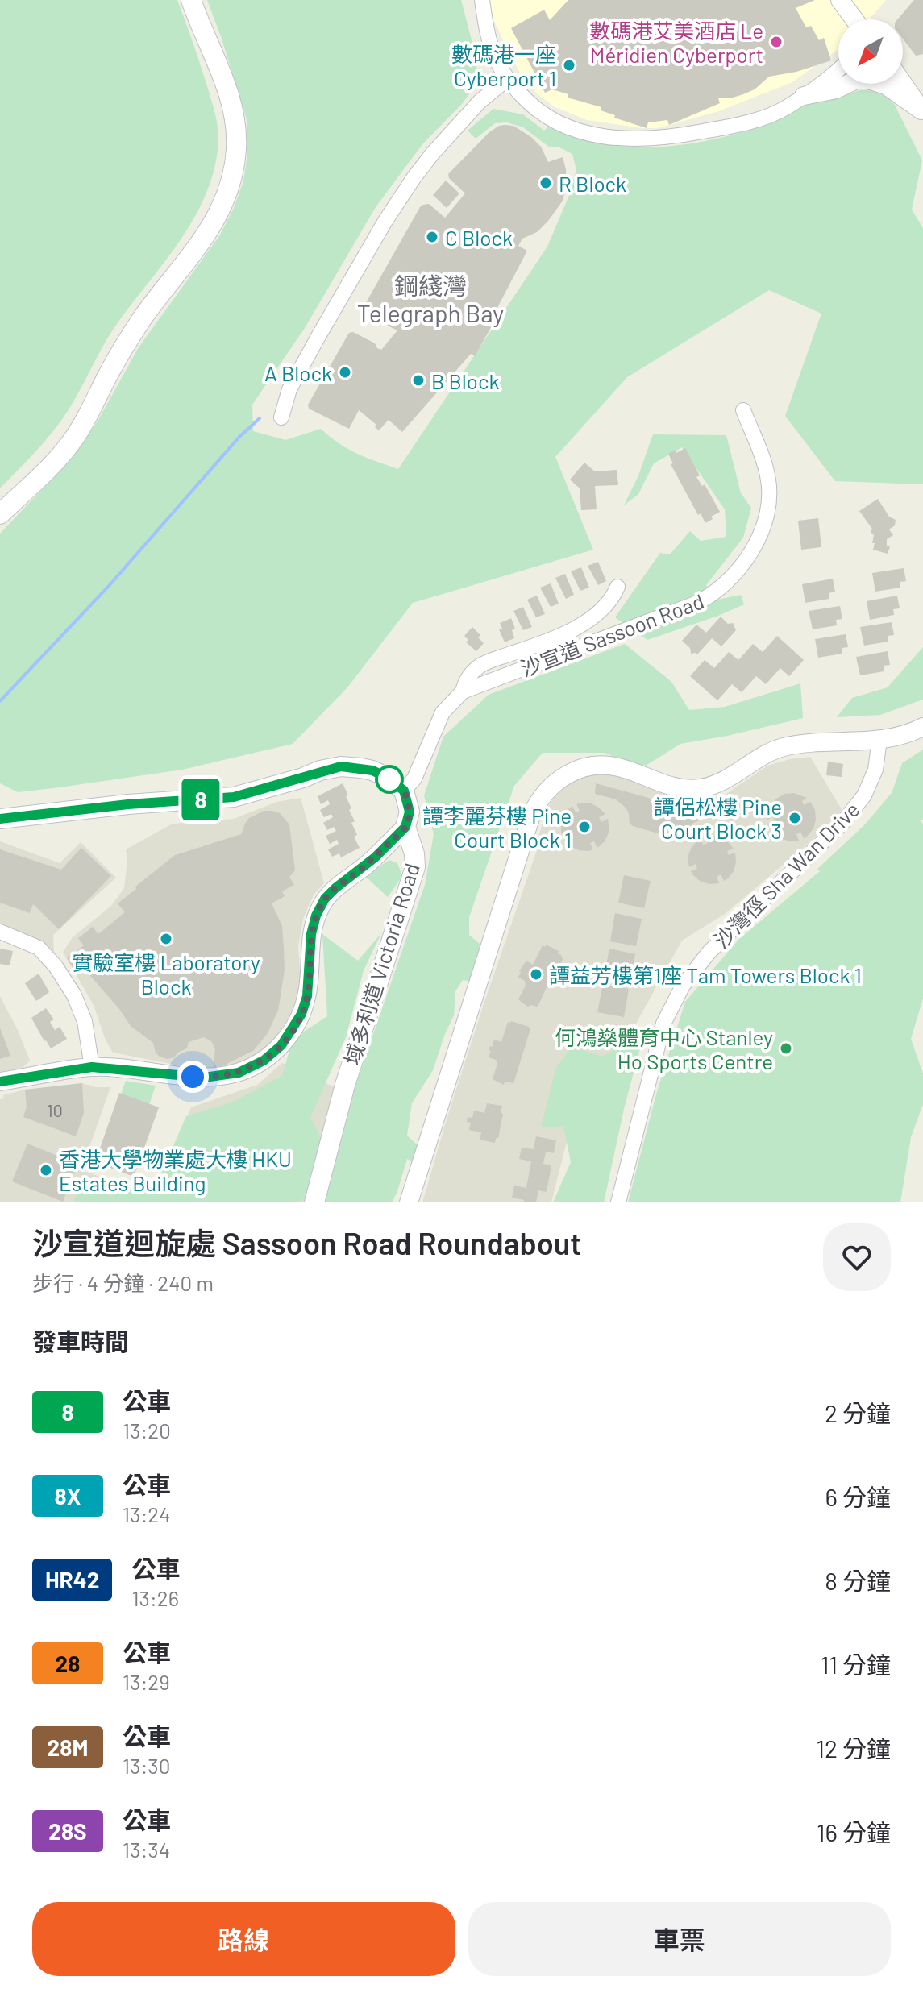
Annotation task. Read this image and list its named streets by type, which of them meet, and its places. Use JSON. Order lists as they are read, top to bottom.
{
  "streets": {
    "main road": ["域多利道 Victoria Road"],
    "street": ["沙宣道 Sassoon Road", "沙灣徑 Sha Wan Drive"]
  },
  "crossings": [
    ["沙宣道 Sassoon Road", "域多利道 Victoria Road"]
  ],
  "districts": ["鋼綫灣 Telegraph Bay"],
  "places": [
    "數碼港艾美酒店 Le Méridien Cyberport",
    "數碼港一座 Cyberport 1",
    "R Block",
    "C Block",
    "A Block",
    "B Block",
    "譚侶松樓 Pine Court Block 3",
    "譚李麗芬樓 Pine Court Block 1",
    "實驗室樓 Laboratory Block",
    "譚益芳樓第1座 Tam Towers Block 1",
    "何鴻燊體育中心 Stanley Ho Sports Centre",
    "香港大學物業處大樓 HKU Estates Building"
  ],
  "lines": ["bus line 8"],
  "house_numbers": ["10"],
  "north": "bottom left",
  "page": {
    "on_map": "8",
    "heading": [
      ["沙宣道迴旋處 Sassoon Road Roundabout", "步行 · 4 分鐘 · 240 m"],
      "發車時間"
    ],
    "list": [
      {
        "mark": "8",
        "name": "公車",
        "note": "13:20",
        "value": "2 分鐘"
      },
      {
        "mark": "8X",
        "name": "公車",
        "note": "13:24",
        "value": "6 分鐘"
      },
      {
        "mark": "HR42",
        "name": "公車",
        "note": "13:26",
        "value": "8 分鐘"
      },
      {
        "mark": "28",
        "name": "公車",
        "note": "13:29",
        "value": "11 分鐘"
      },
      {
        "mark": "28M",
        "name": "公車",
        "note": "13:30",
        "value": "12 分鐘"
      },
      {
        "mark": "28S",
        "name": "公車",
        "note": "13:34",
        "value": "16 分鐘"
      }
    ],
    "buttons": ["路線", "車票"]
  }
}
